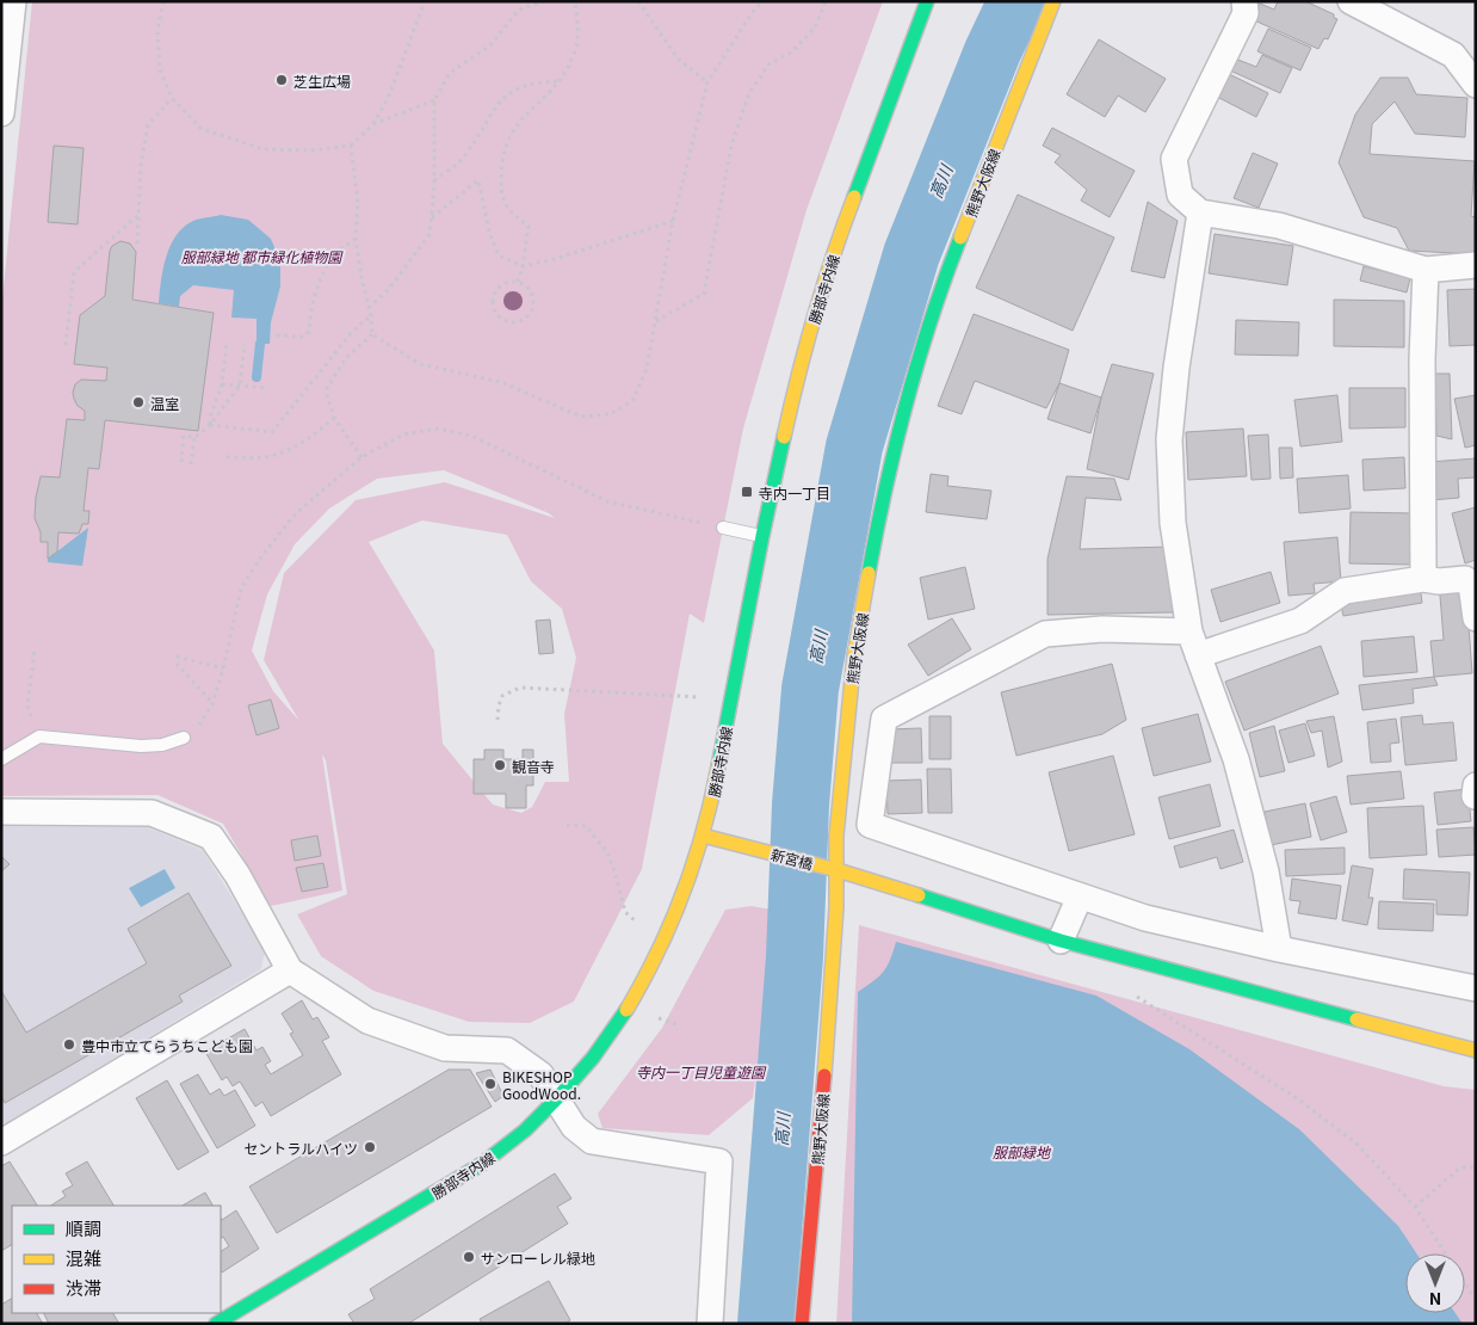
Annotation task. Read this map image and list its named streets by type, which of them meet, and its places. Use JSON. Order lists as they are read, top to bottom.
{
  "streets": {
    "street": ["熊野大阪線", "勝部寺内線", "新宮橋"]
  },
  "crossings": [
    ["熊野大阪線", "新宮橋"],
    ["勝部寺内線", "新宮橋"]
  ],
  "water": ["高川"],
  "parks": ["服部緑地 都市緑化植物園", "寺内一丁目児童遊園", "服部緑地"],
  "places": {
    "other": [
      "芝生広場",
      "温室",
      "観音寺",
      "豊中市立てらうちこども園",
      "BIKESHOP GoodWood.",
      "セントラルハイツ",
      "サンローレル緑地"
    ],
    "transit": ["寺内一丁目"]
  },
  "legend": ["順調", "混雑", "渋滞"],
  "north": "bottom"
}
